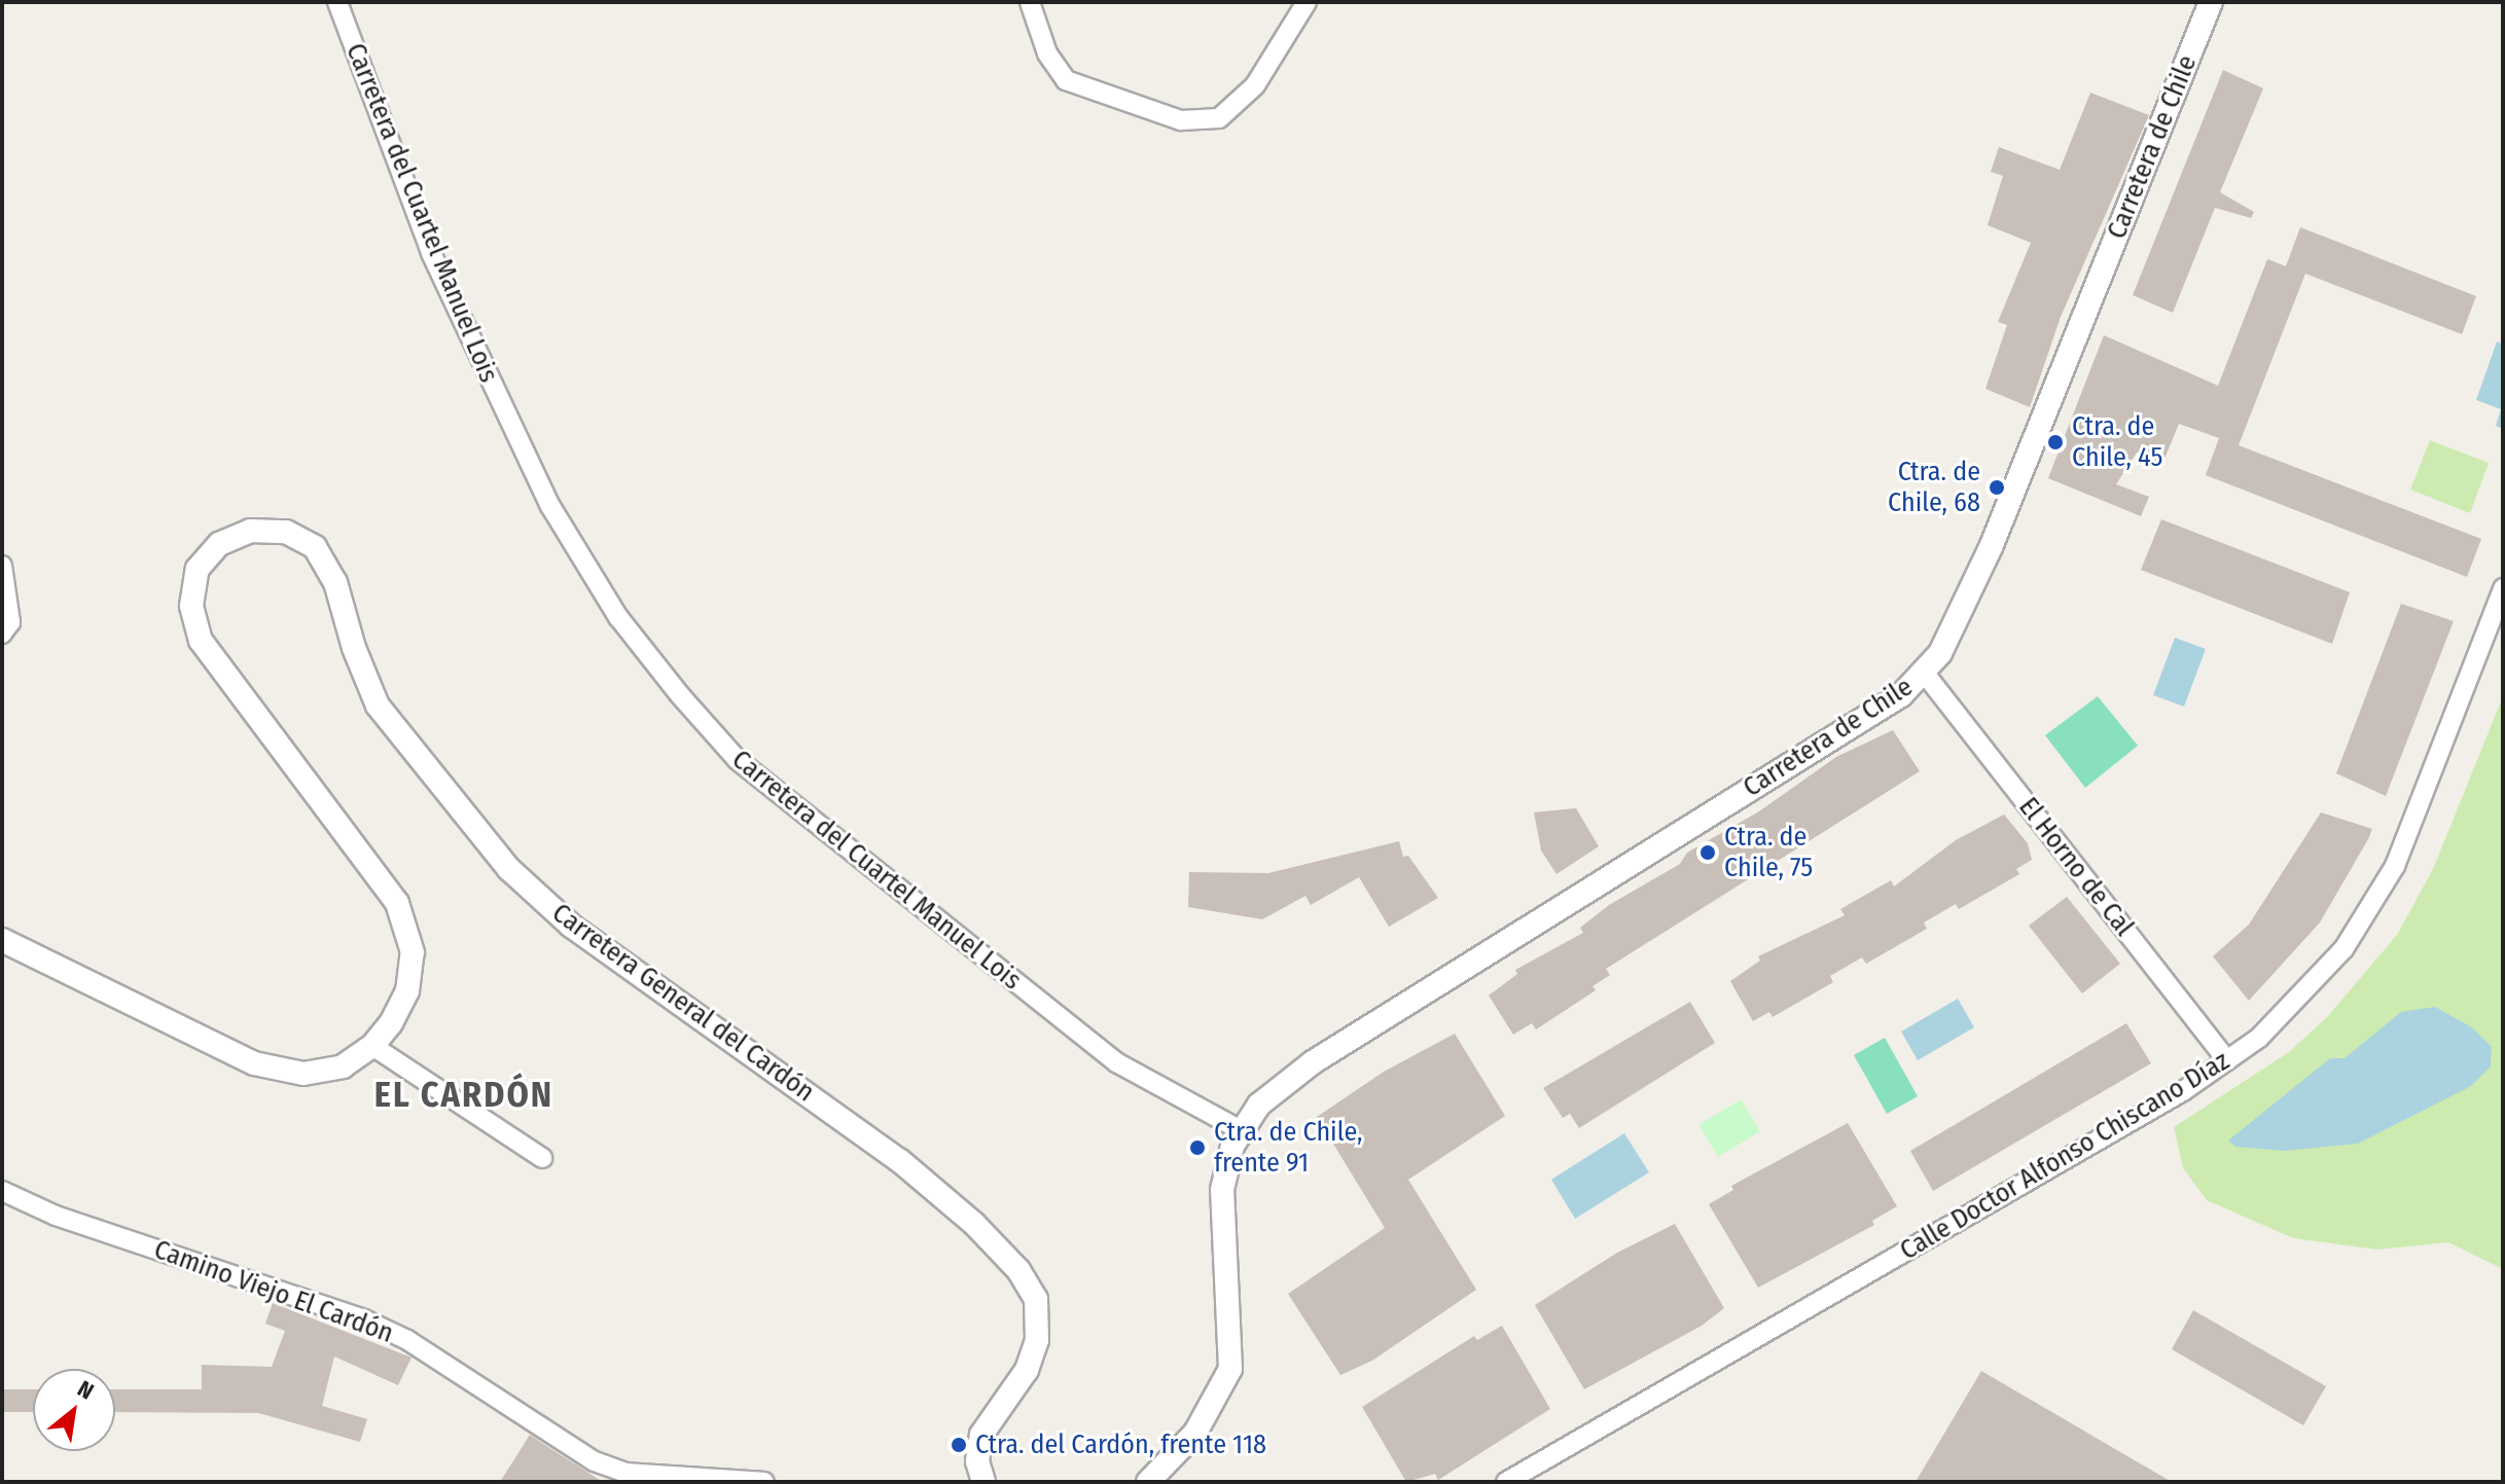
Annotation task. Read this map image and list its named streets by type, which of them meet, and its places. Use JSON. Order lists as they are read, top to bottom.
{
  "streets": {
    "street": [
      "Carretera de Chile",
      "Carretera del Cuartel Manuel Lois",
      "El Horno de Cal",
      "Carretera General del Cardón",
      "Calle Doctor Alfonso Chiscano Díaz",
      "Camino Viejo El Cardón"
    ]
  },
  "crossings": [
    ["Carretera de Chile", "Carretera del Cuartel Manuel Lois"],
    ["Carretera de Chile", "El Horno de Cal"],
    ["El Horno de Cal", "Calle Doctor Alfonso Chiscano Díaz"]
  ],
  "districts": ["EL CARDÓN"],
  "places": [
    "Ctra. de Chile, 45",
    "Ctra. de Chile, 68",
    "Ctra. de Chile, 75",
    "Ctra. de Chile, frente 91",
    "Ctra. del Cardón, frente 118"
  ],
  "north": "top right"
}
